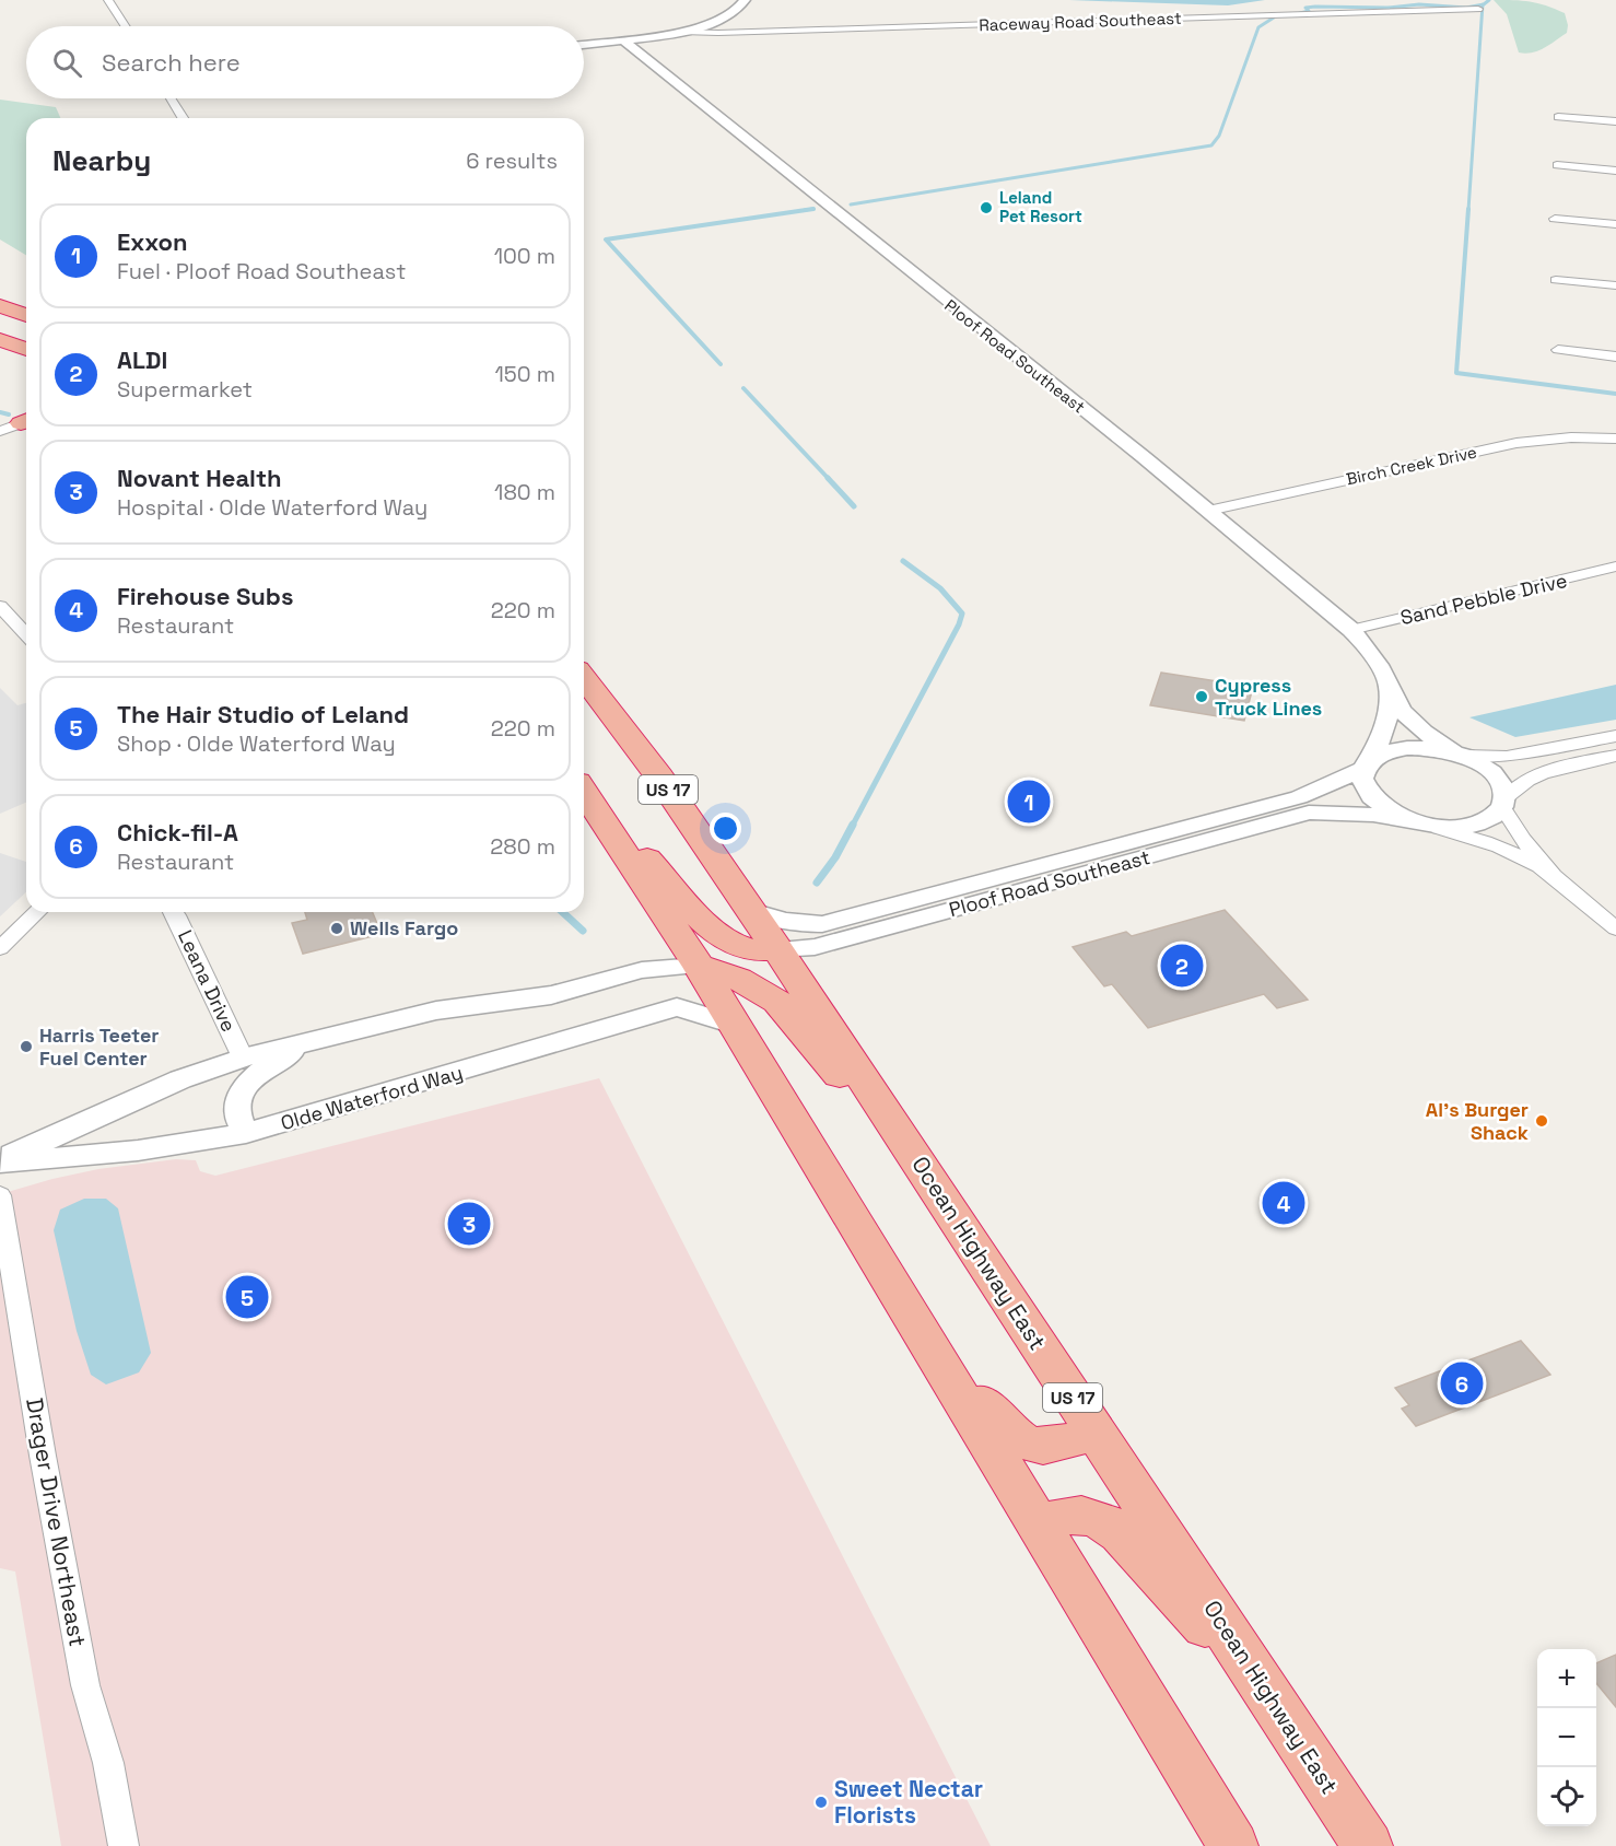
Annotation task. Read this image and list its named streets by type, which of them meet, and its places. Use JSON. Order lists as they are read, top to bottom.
{
  "streets": {
    "highway": ["US 17", "Ocean Highway East"],
    "street": [
      "Raceway Road Southeast",
      "Ploof Road Southeast",
      "Birch Creek Drive",
      "Sand Pebble Drive",
      "Leana Drive",
      "Olde Waterford Way",
      "Drager Drive Northeast"
    ]
  },
  "crossings": [
    ["Ploof Road Southeast", "Birch Creek Drive"],
    ["Ploof Road Southeast", "Sand Pebble Drive"],
    ["Ploof Road Southeast", "Ocean Highway East"],
    ["Leana Drive", "Olde Waterford Way"]
  ],
  "places": [
    "Leland Pet Resort",
    "Cypress Truck Lines",
    "Wells Fargo",
    "Harris Teeter Fuel Center",
    "Al's Burger Shack",
    "Sweet Nectar Florists"
  ],
  "page": {
    "search": "Search here",
    "heading": ["Nearby", "6 results"],
    "list": [
      {
        "mark": "1",
        "name": "Exxon",
        "note": "Fuel · Ploof Road Southeast",
        "value": "100 m"
      },
      {
        "mark": "2",
        "name": "ALDI",
        "note": "Supermarket",
        "value": "150 m"
      },
      {
        "mark": "3",
        "name": "Novant Health",
        "note": "Hospital · Olde Waterford Way",
        "value": "180 m"
      },
      {
        "mark": "4",
        "name": "Firehouse Subs",
        "note": "Restaurant",
        "value": "220 m"
      },
      {
        "mark": "5",
        "name": "The Hair Studio of Leland",
        "note": "Shop · Olde Waterford Way",
        "value": "220 m"
      },
      {
        "mark": "6",
        "name": "Chick-fil-A",
        "note": "Restaurant",
        "value": "280 m"
      }
    ],
    "pins": [
      "1",
      "2",
      "4",
      "3",
      "5",
      "6"
    ],
    "map_buttons": ["+", "−"]
  }
}
